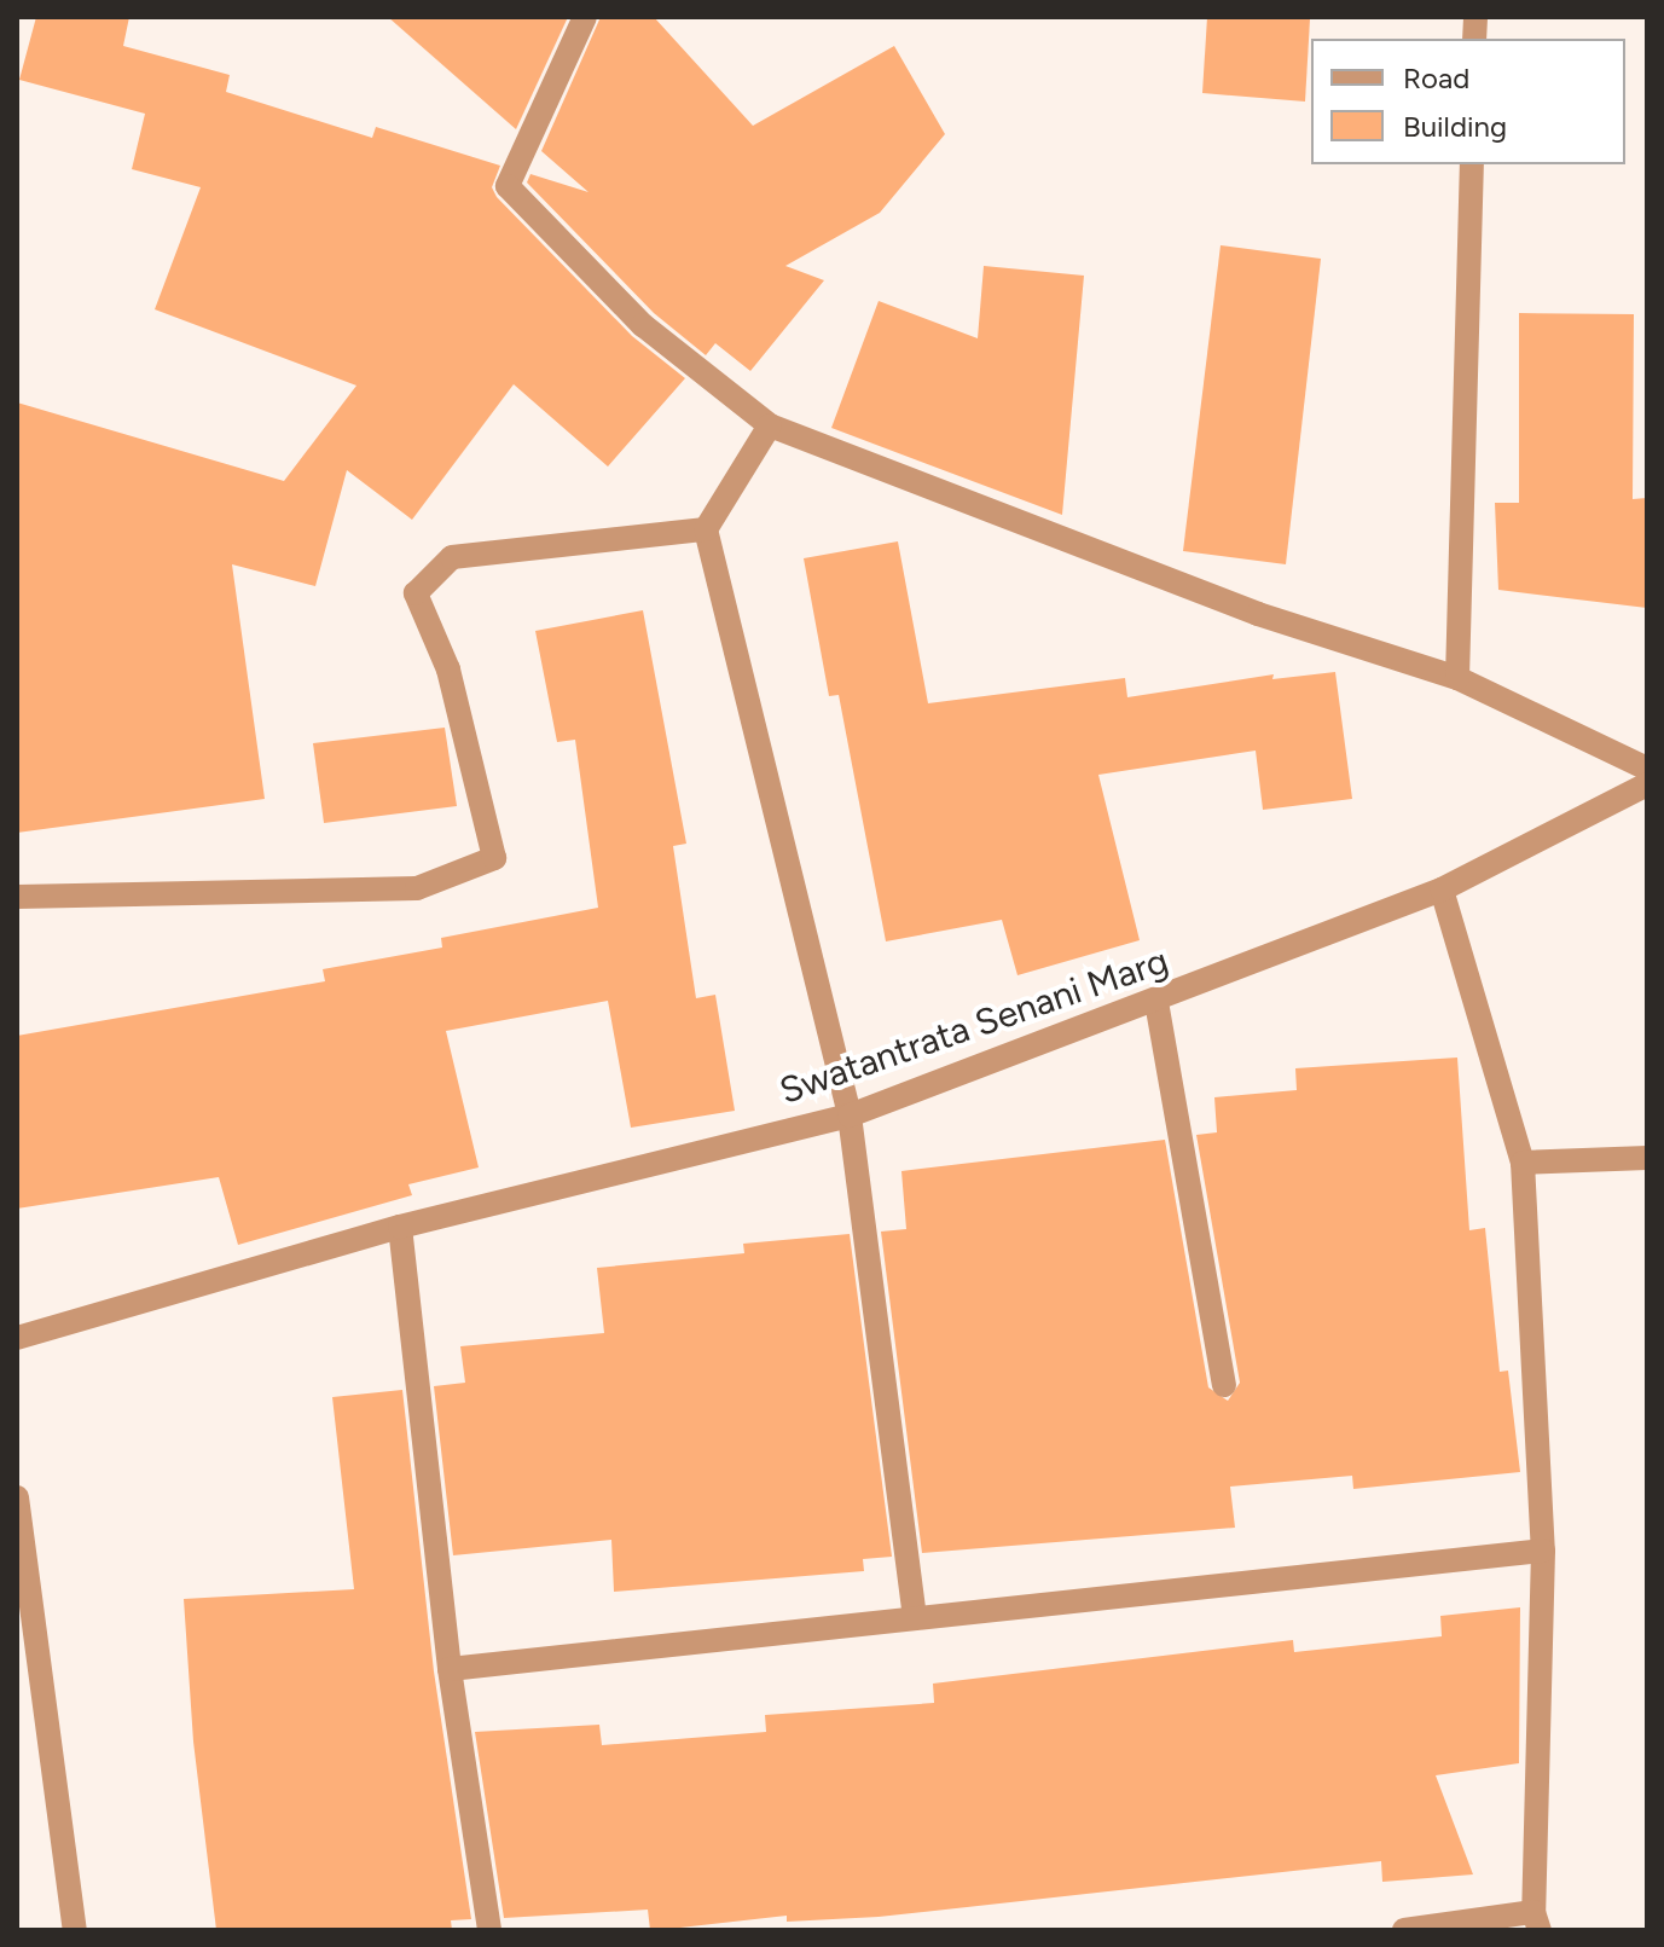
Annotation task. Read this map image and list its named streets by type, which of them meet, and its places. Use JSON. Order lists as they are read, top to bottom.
{
  "streets": {
    "street": ["Swatantrata Senani Marg"]
  },
  "legend": ["Road", "Building"]
}
